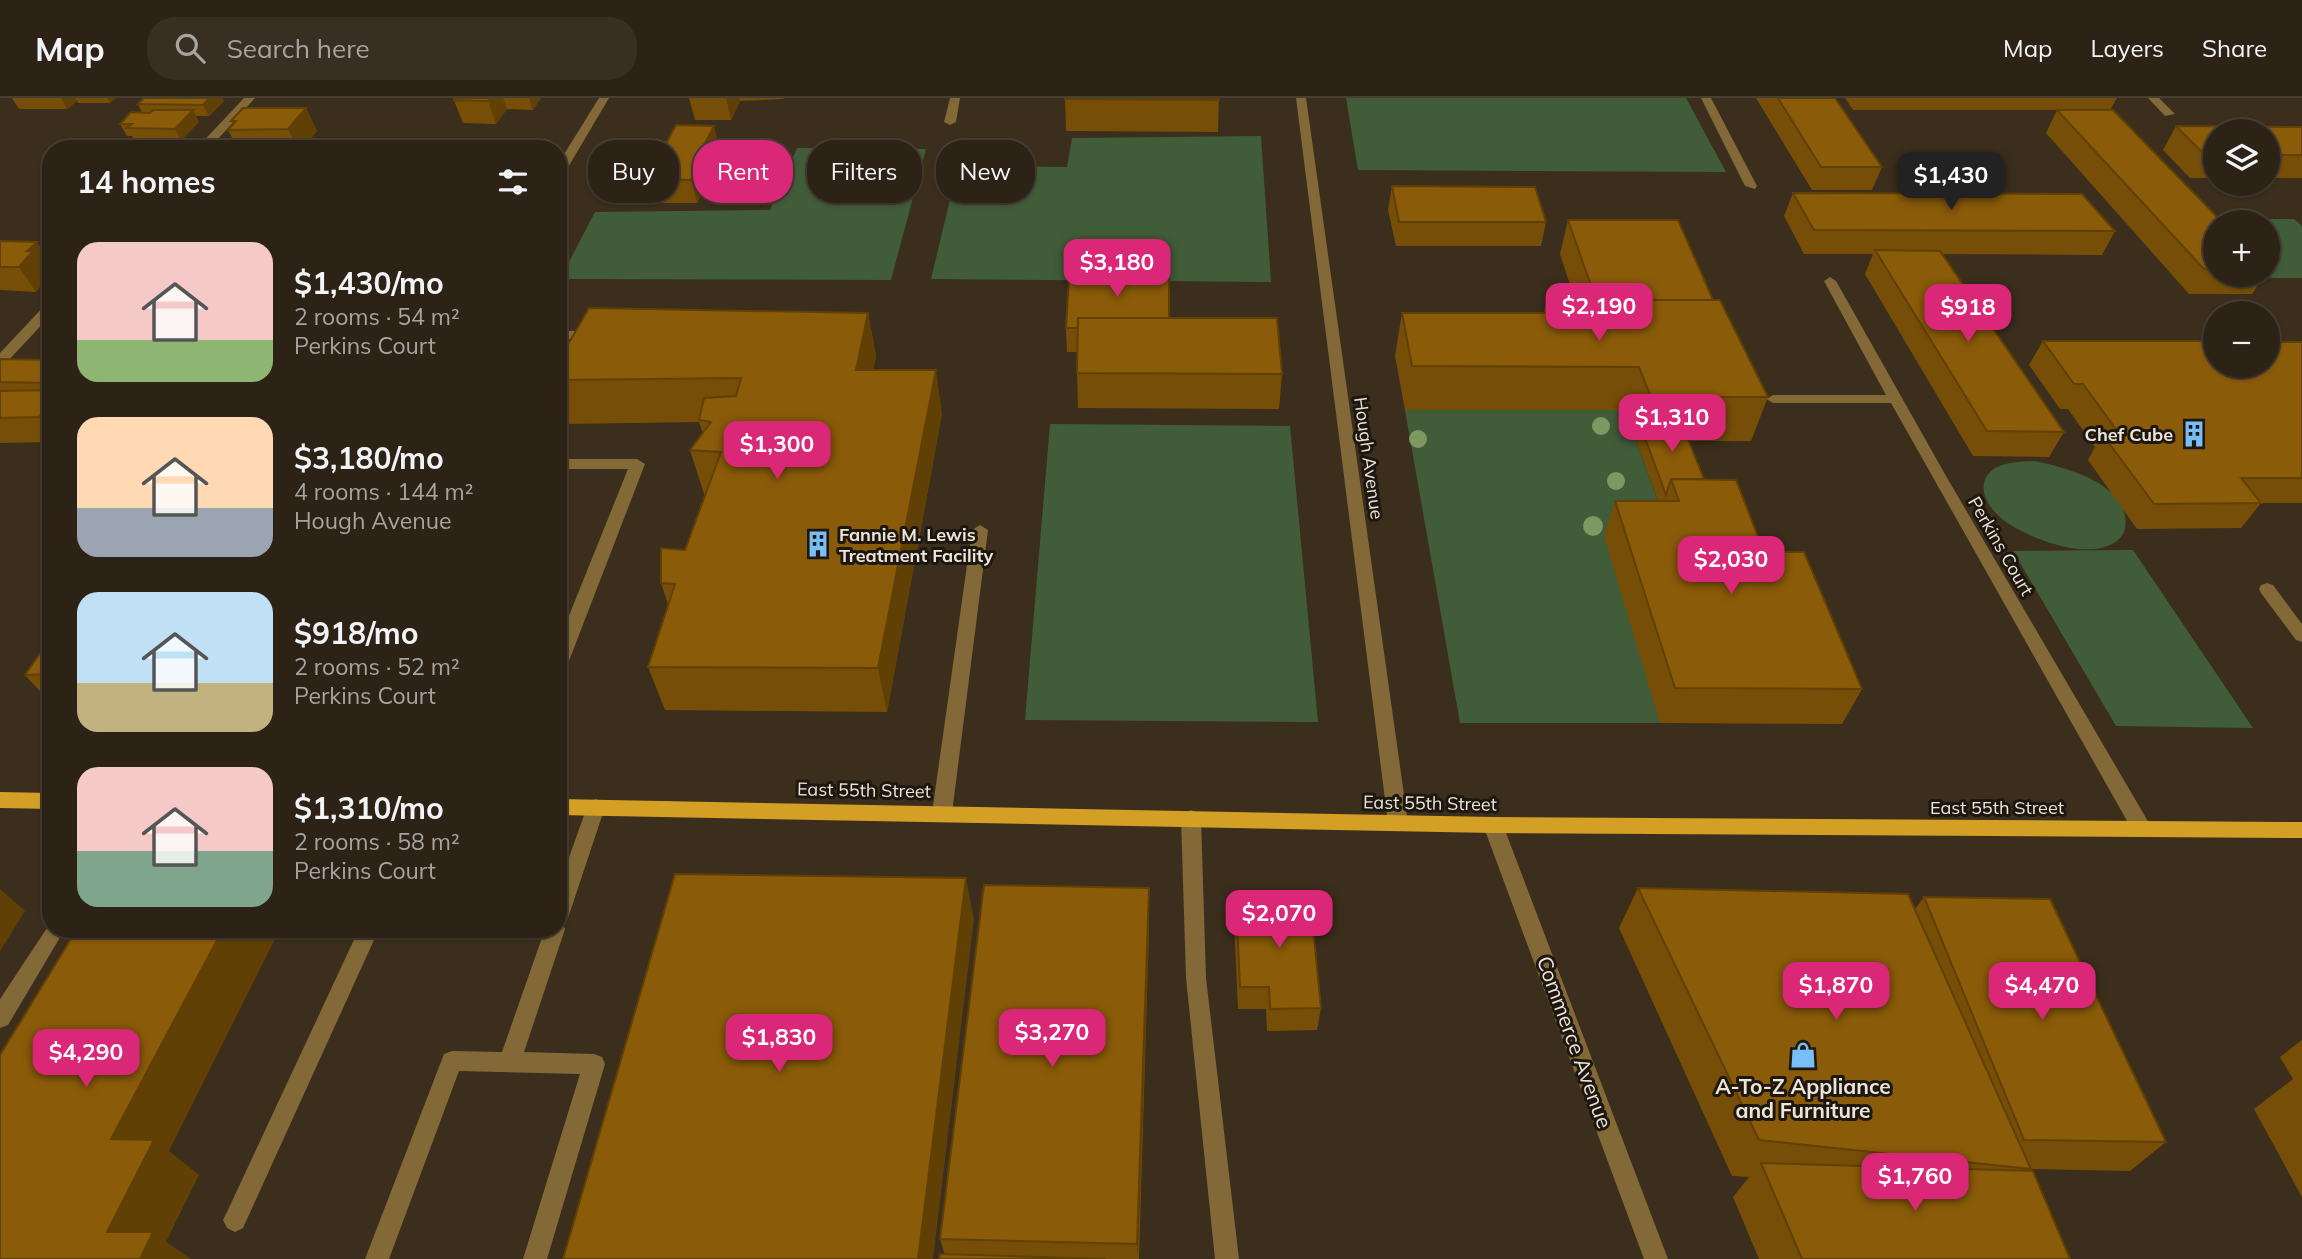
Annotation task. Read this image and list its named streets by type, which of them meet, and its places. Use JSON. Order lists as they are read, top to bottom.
{
  "streets": {
    "main road": ["East 55th Street"],
    "street": ["Hough Avenue", "Perkins Court", "Commerce Avenue"]
  },
  "crossings": [
    ["Hough Avenue", "East 55th Street"],
    ["Perkins Court", "East 55th Street"],
    ["East 55th Street", "Commerce Avenue"]
  ],
  "places": {
    "building": ["Chef Cube", "Fannie M. Lewis Treatment Facility"],
    "shop": ["A-To-Z Appliance and Furniture"]
  },
  "page": {
    "header": "Map",
    "search": "Search here",
    "nav": ["Map", "Layers", "Share"],
    "map_buttons": ["+", "−"],
    "chip": [
      "Buy",
      "Rent",
      "Filters",
      "New"
    ],
    "heading": "14 homes",
    "price": [
      "$1,430",
      "$3,180",
      "$2,190",
      "$918",
      "$1,310",
      "$1,300",
      "$2,030",
      "$2,070",
      "$1,870",
      "$4,470",
      "$3,270",
      "$1,830",
      "$4,290",
      "$1,760"
    ],
    "list": [
      {
        "name": "$1,430/mo",
        "note": "2 rooms · 54 m² · Perkins Court"
      },
      {
        "name": "$3,180/mo",
        "note": "4 rooms · 144 m² · Hough Avenue"
      },
      {
        "name": "$918/mo",
        "note": "2 rooms · 52 m² · Perkins Court"
      },
      {
        "name": "$1,310/mo",
        "note": "2 rooms · 58 m² · Perkins Court"
      }
    ]
  }
}
